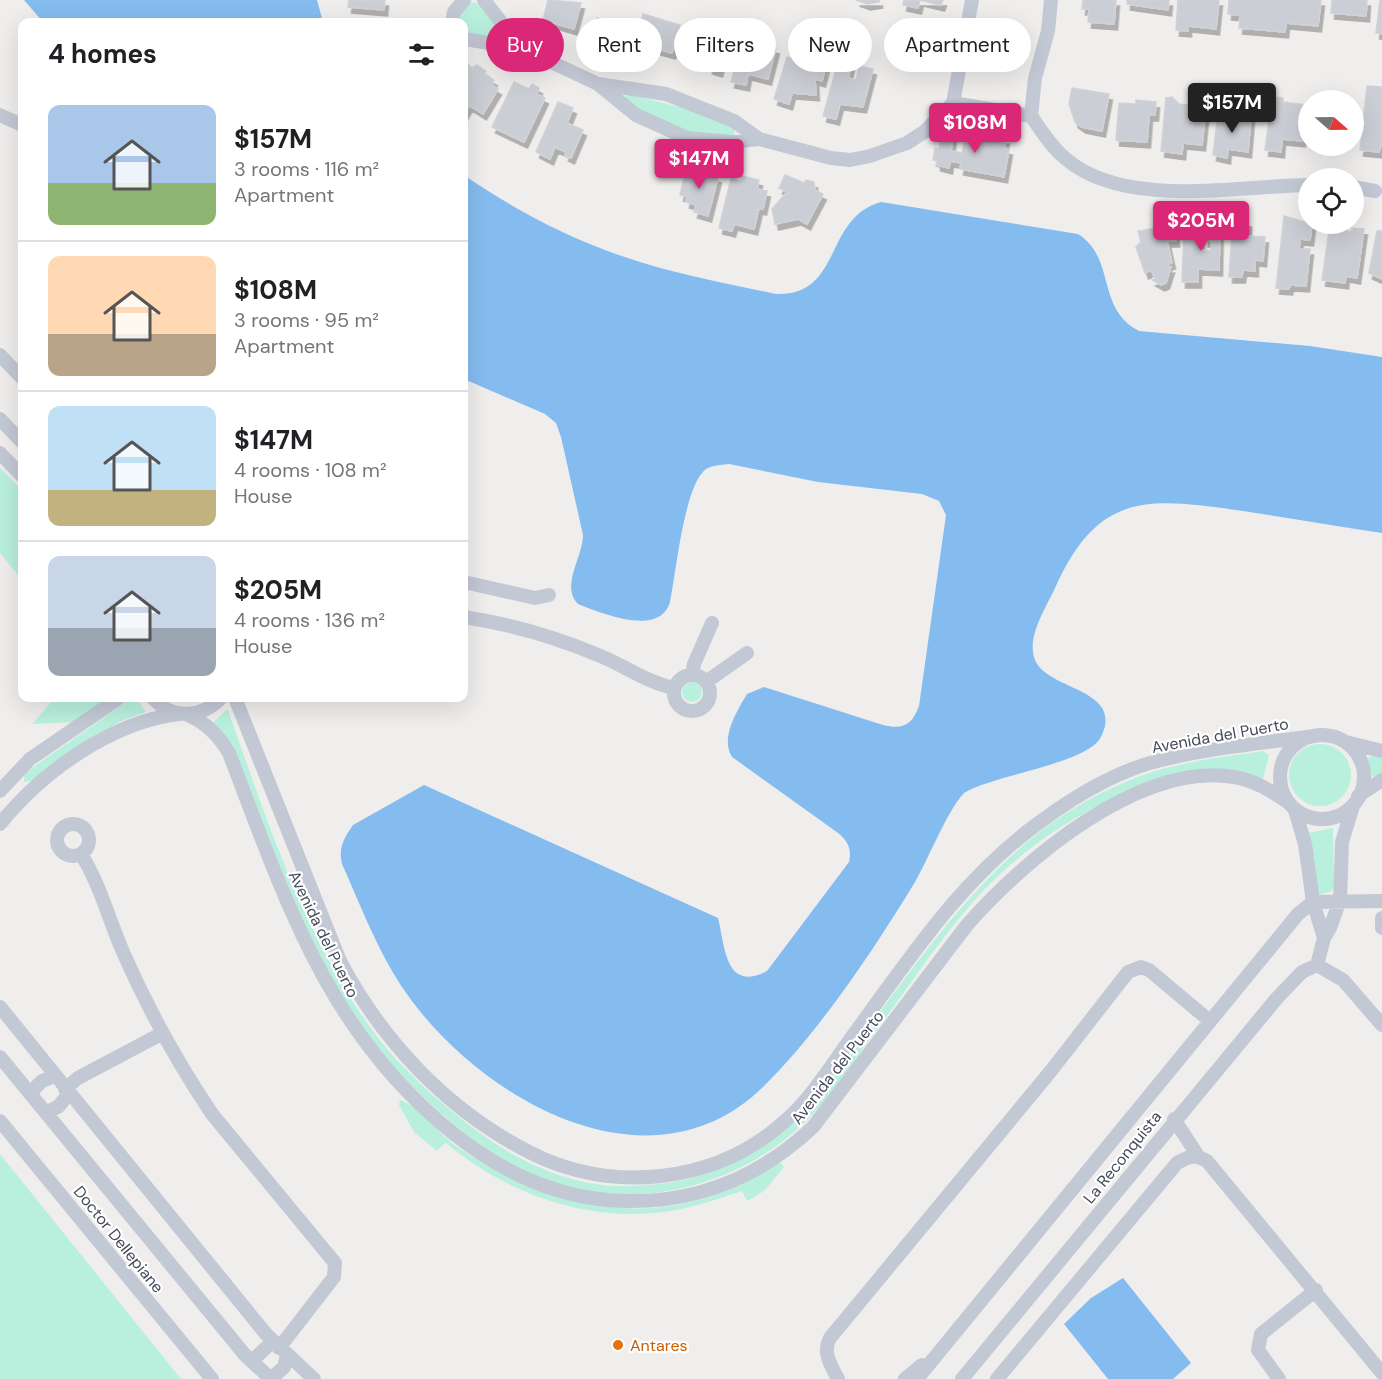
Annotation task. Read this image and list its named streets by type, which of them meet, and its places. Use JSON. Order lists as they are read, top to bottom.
{
  "streets": {
    "street": ["Avenida del Puerto", "La Reconquista", "Doctor Dellepiane"]
  },
  "places": ["Antares"],
  "north": "right",
  "page": {
    "chip": [
      "Buy",
      "Rent",
      "Filters",
      "New",
      "Apartment"
    ],
    "heading": "4 homes",
    "price": [
      "$157M",
      "$108M",
      "$147M",
      "$205M"
    ],
    "list": [
      {
        "name": "$157M",
        "note": "3 rooms · 116 m² · Apartment"
      },
      {
        "name": "$108M",
        "note": "3 rooms · 95 m² · Apartment"
      },
      {
        "name": "$147M",
        "note": "4 rooms · 108 m² · House"
      },
      {
        "name": "$205M",
        "note": "4 rooms · 136 m² · House"
      }
    ]
  }
}
